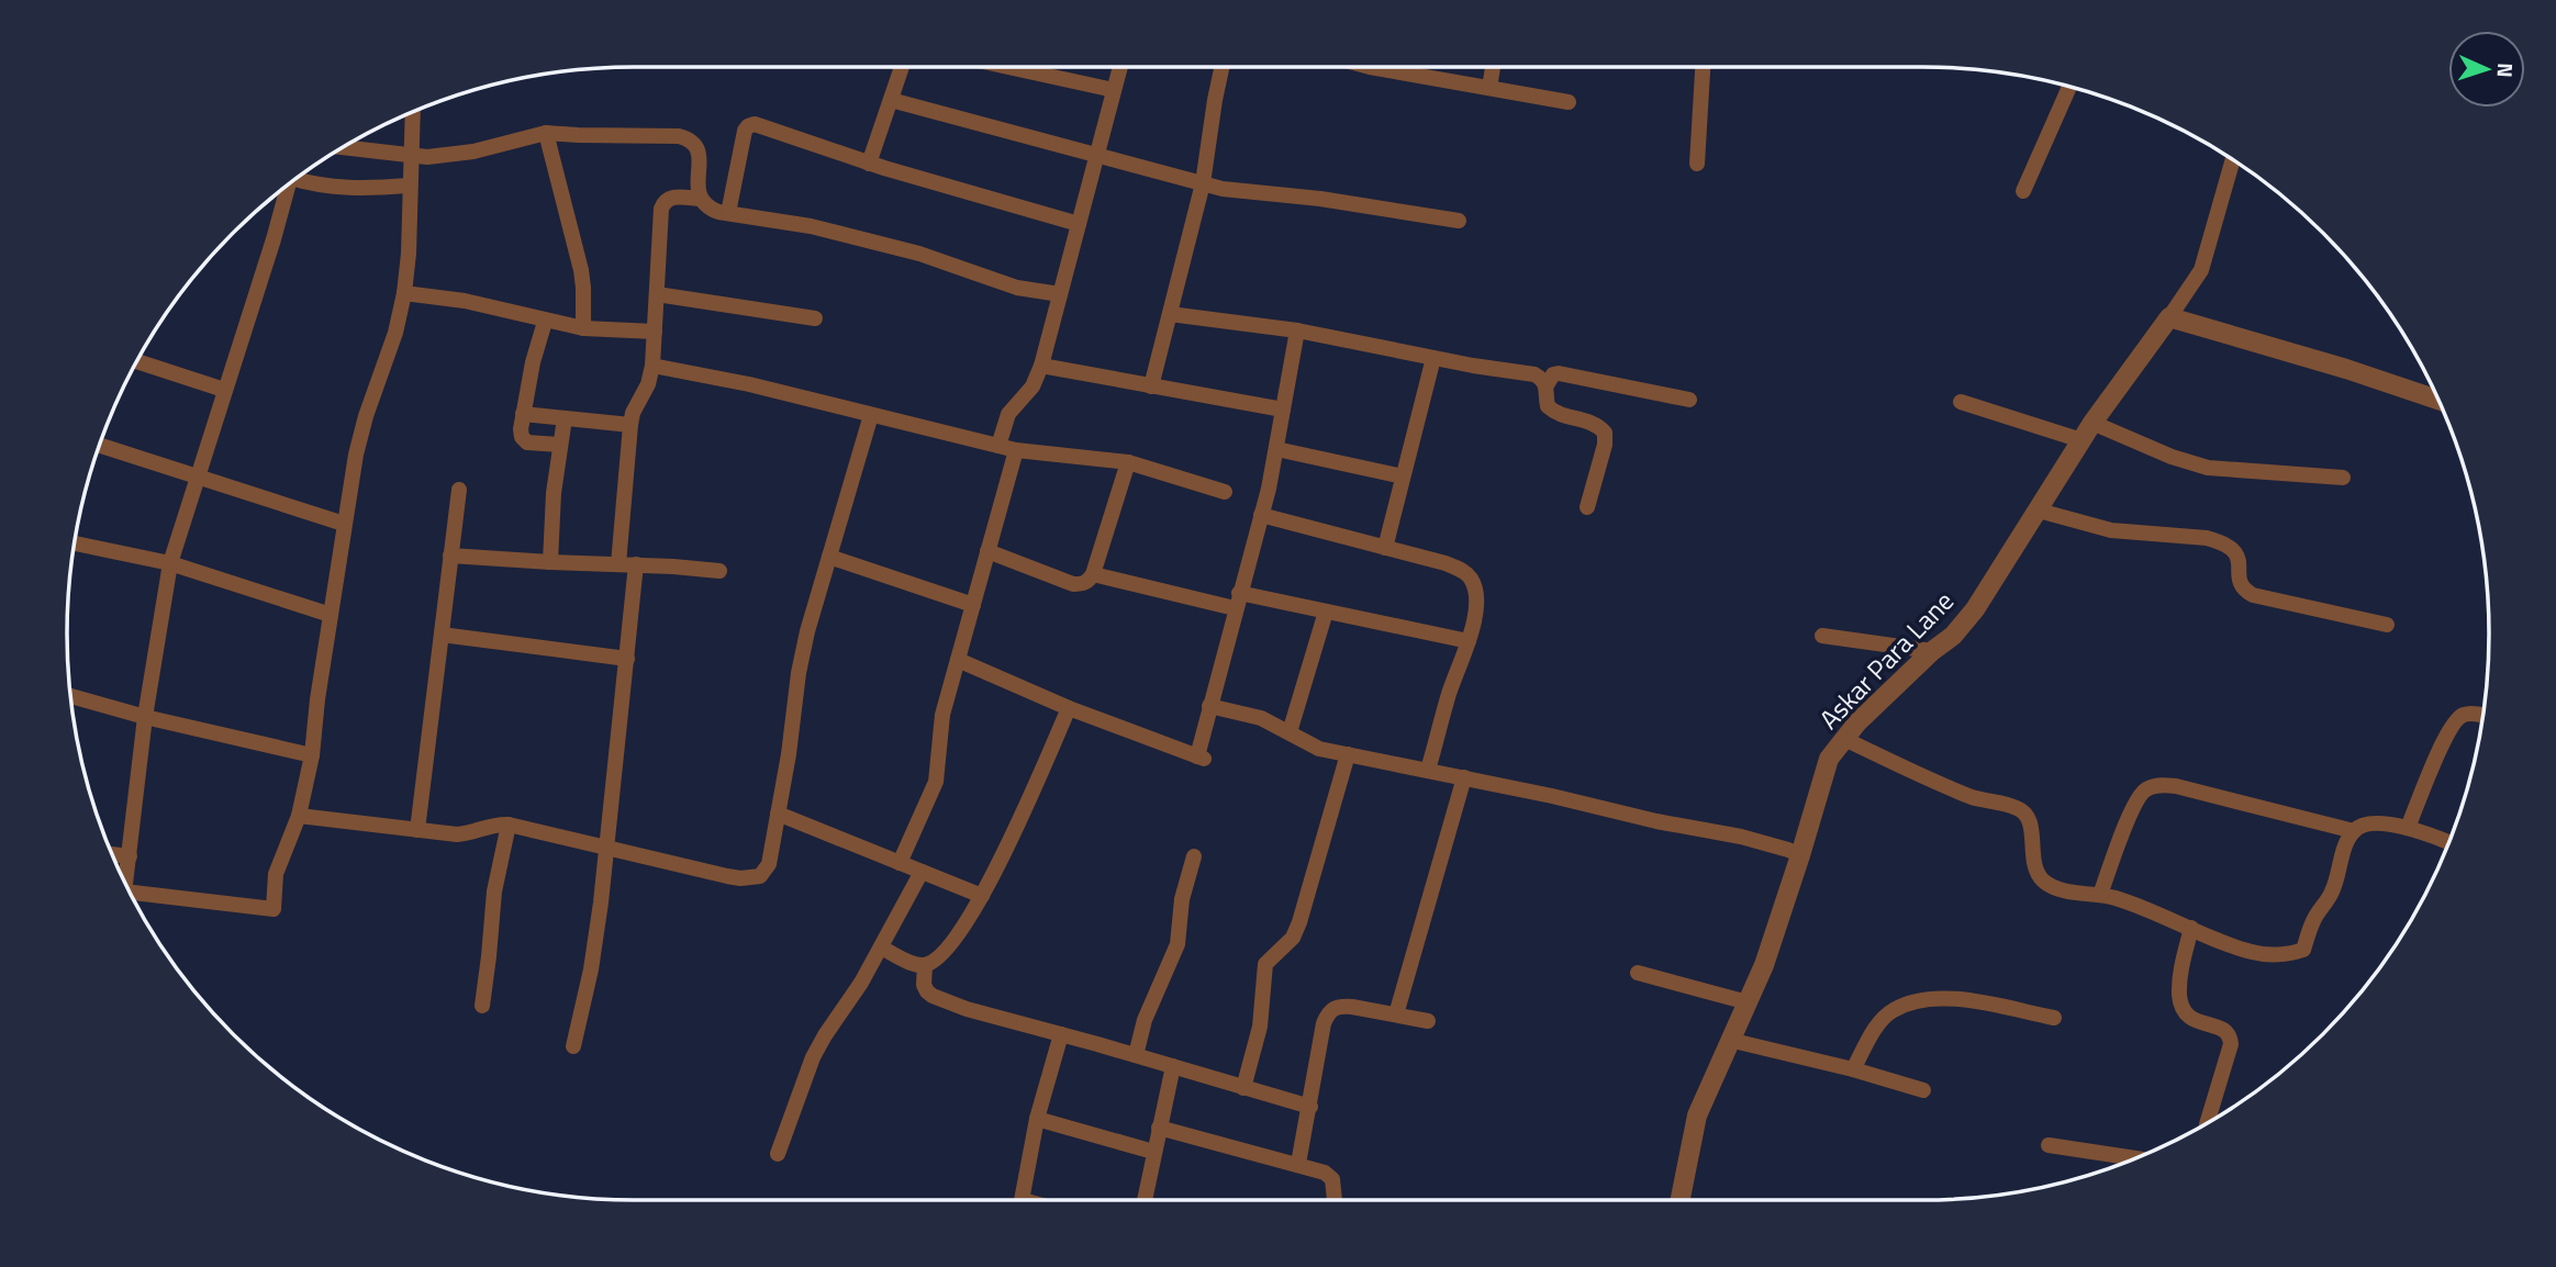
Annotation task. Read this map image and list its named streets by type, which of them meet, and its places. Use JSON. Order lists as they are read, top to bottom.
{
  "streets": {
    "street": ["Askar Para Lane"]
  },
  "north": "right"
}
